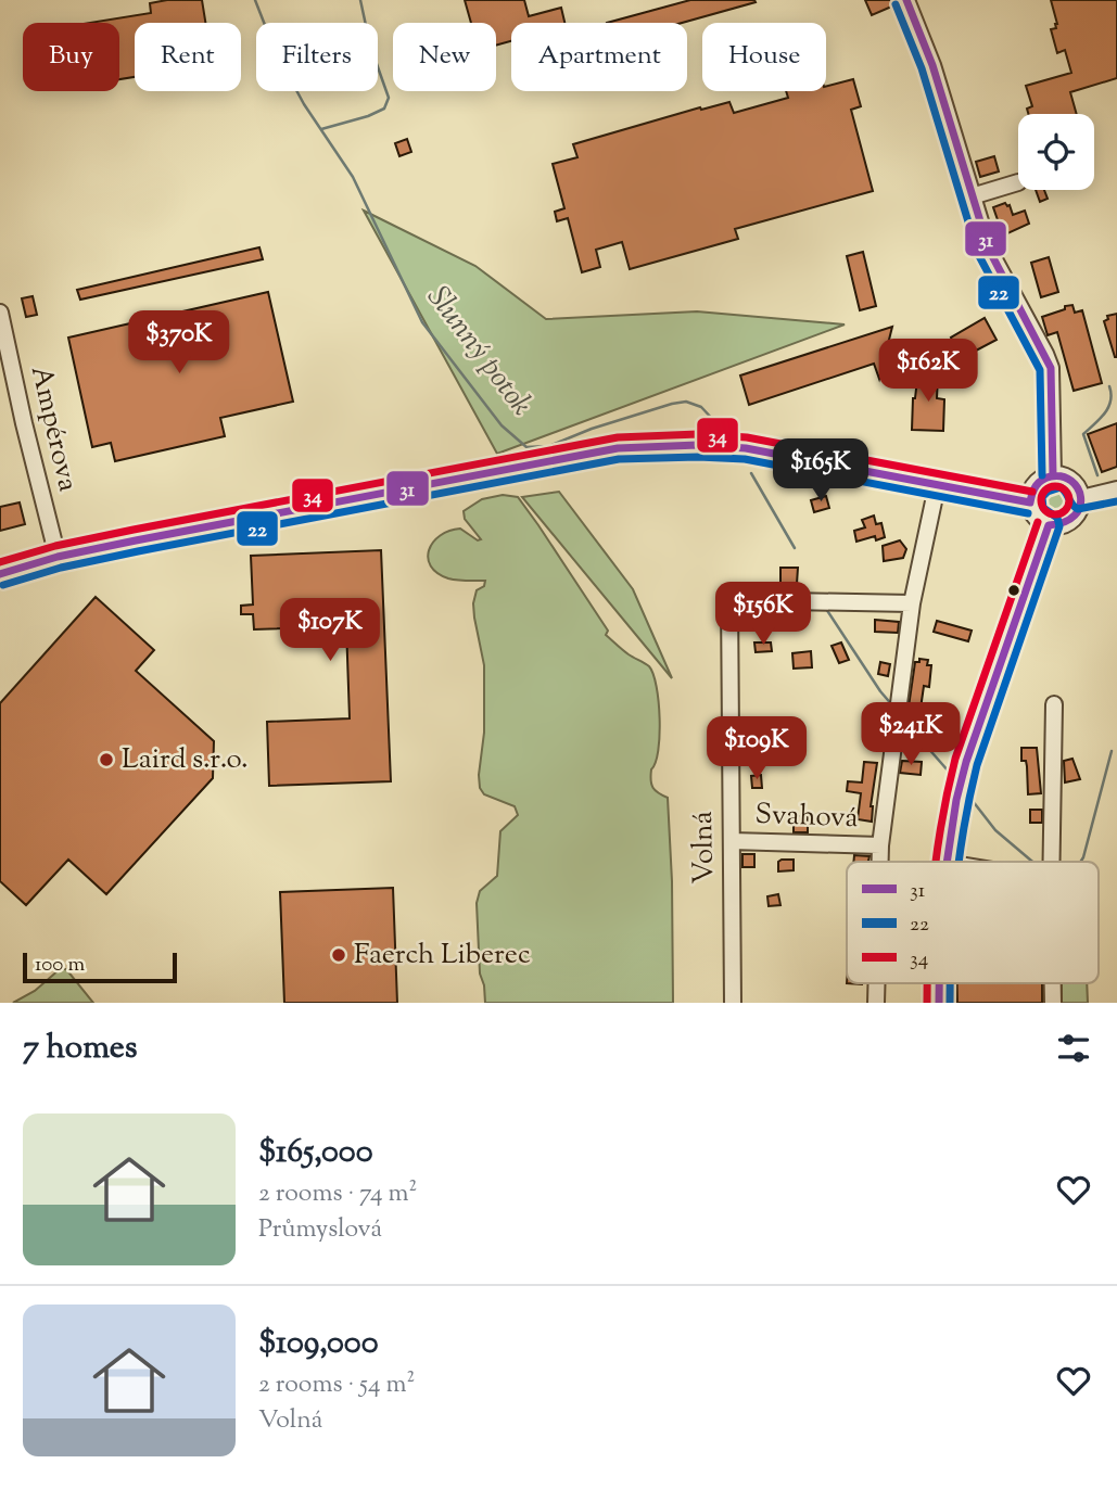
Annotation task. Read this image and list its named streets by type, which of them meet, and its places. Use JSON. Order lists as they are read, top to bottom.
{
  "streets": {
    "street": ["Ampérova", "Svahová", "Volná"]
  },
  "crossings": [
    ["Svahová", "Volná"]
  ],
  "water": ["Slunný potok"],
  "places": ["Laird s.r.o.", "Faerch Liberec"],
  "lines": ["transit line 31", "transit line 22", "transit line 34"],
  "legend": ["31", "22", "34"],
  "scale_bar": "100 m",
  "page": {
    "chip": [
      "Buy",
      "Rent",
      "Filters",
      "New",
      "Apartment",
      "House"
    ],
    "price": [
      "$370K",
      "$162K",
      "$165K",
      "$156K",
      "$107K",
      "$241K",
      "$109K"
    ],
    "scale": "100 m",
    "heading": "7 homes",
    "list": [
      {
        "name": "$165,000",
        "note": "2 rooms · 74 m² · Průmyslová"
      },
      {
        "name": "$109,000",
        "note": "2 rooms · 54 m² · Volná"
      }
    ]
  }
}
